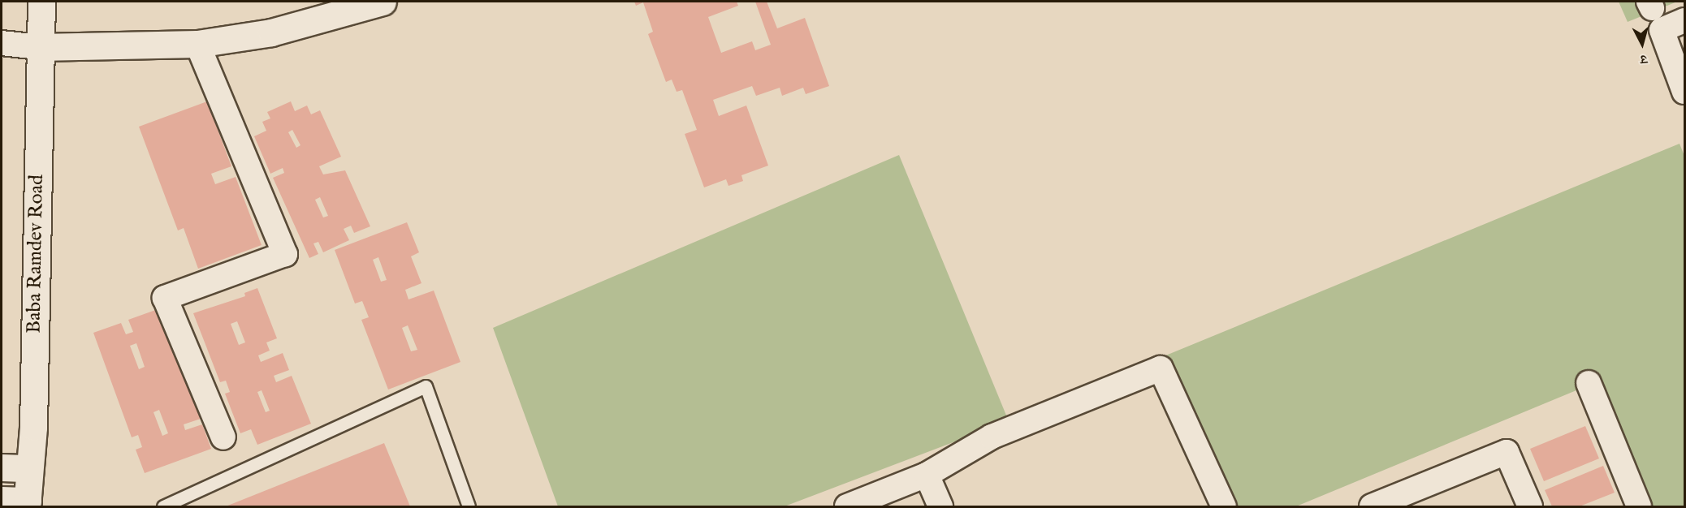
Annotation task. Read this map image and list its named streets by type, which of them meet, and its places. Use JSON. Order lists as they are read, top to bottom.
{
  "streets": {
    "street": ["Baba Ramdev Road"]
  },
  "north": "bottom"
}
